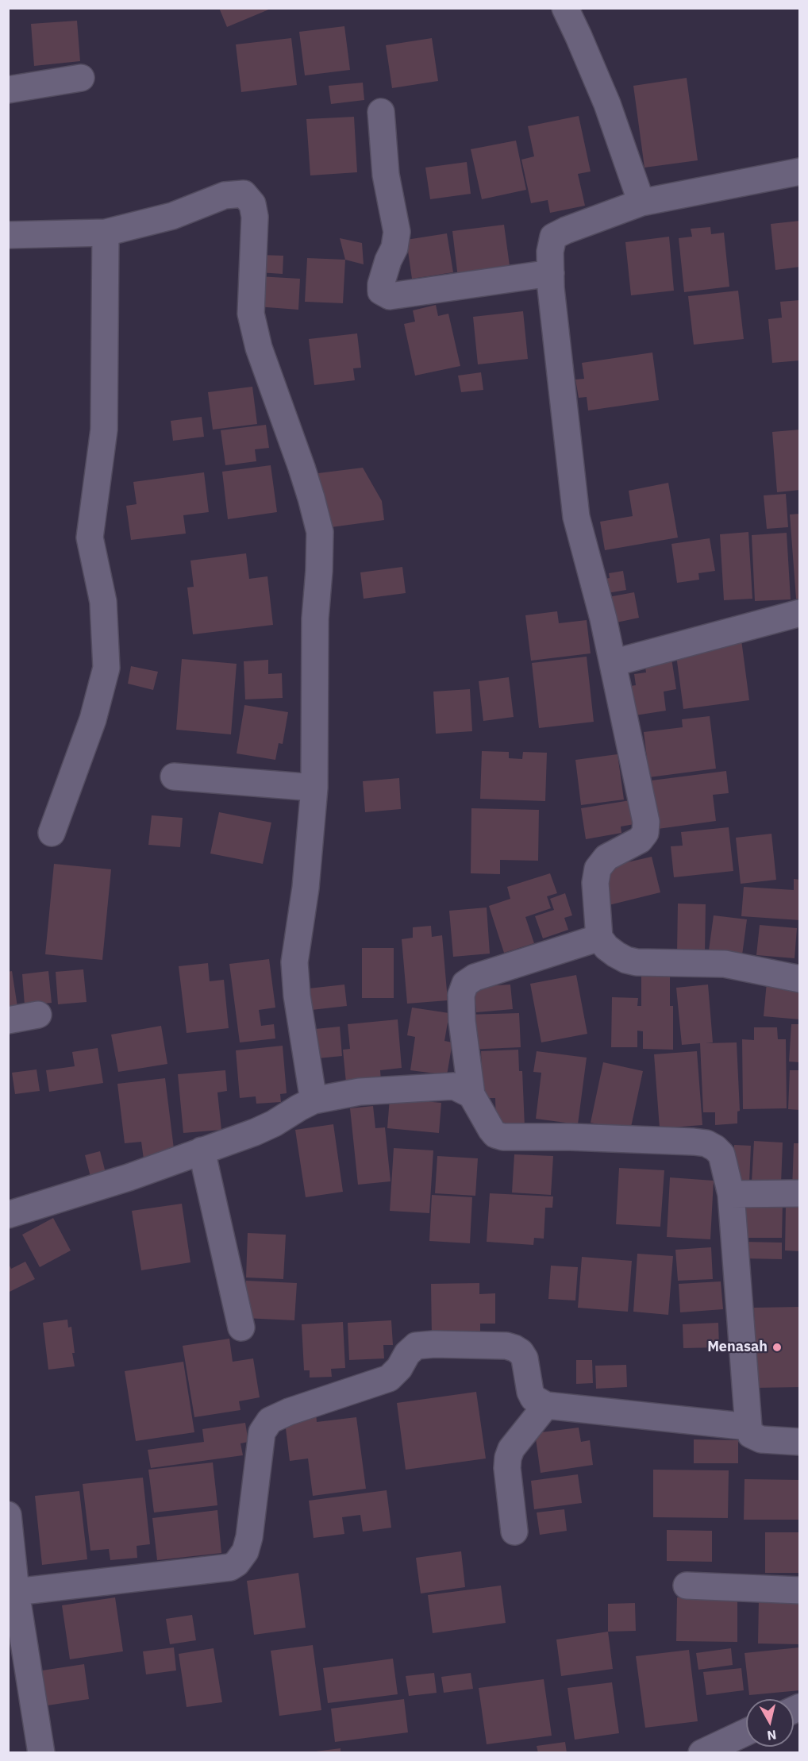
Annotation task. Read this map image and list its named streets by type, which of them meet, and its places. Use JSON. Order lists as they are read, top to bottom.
{
  "places": ["Menasah"],
  "north": "bottom"
}
